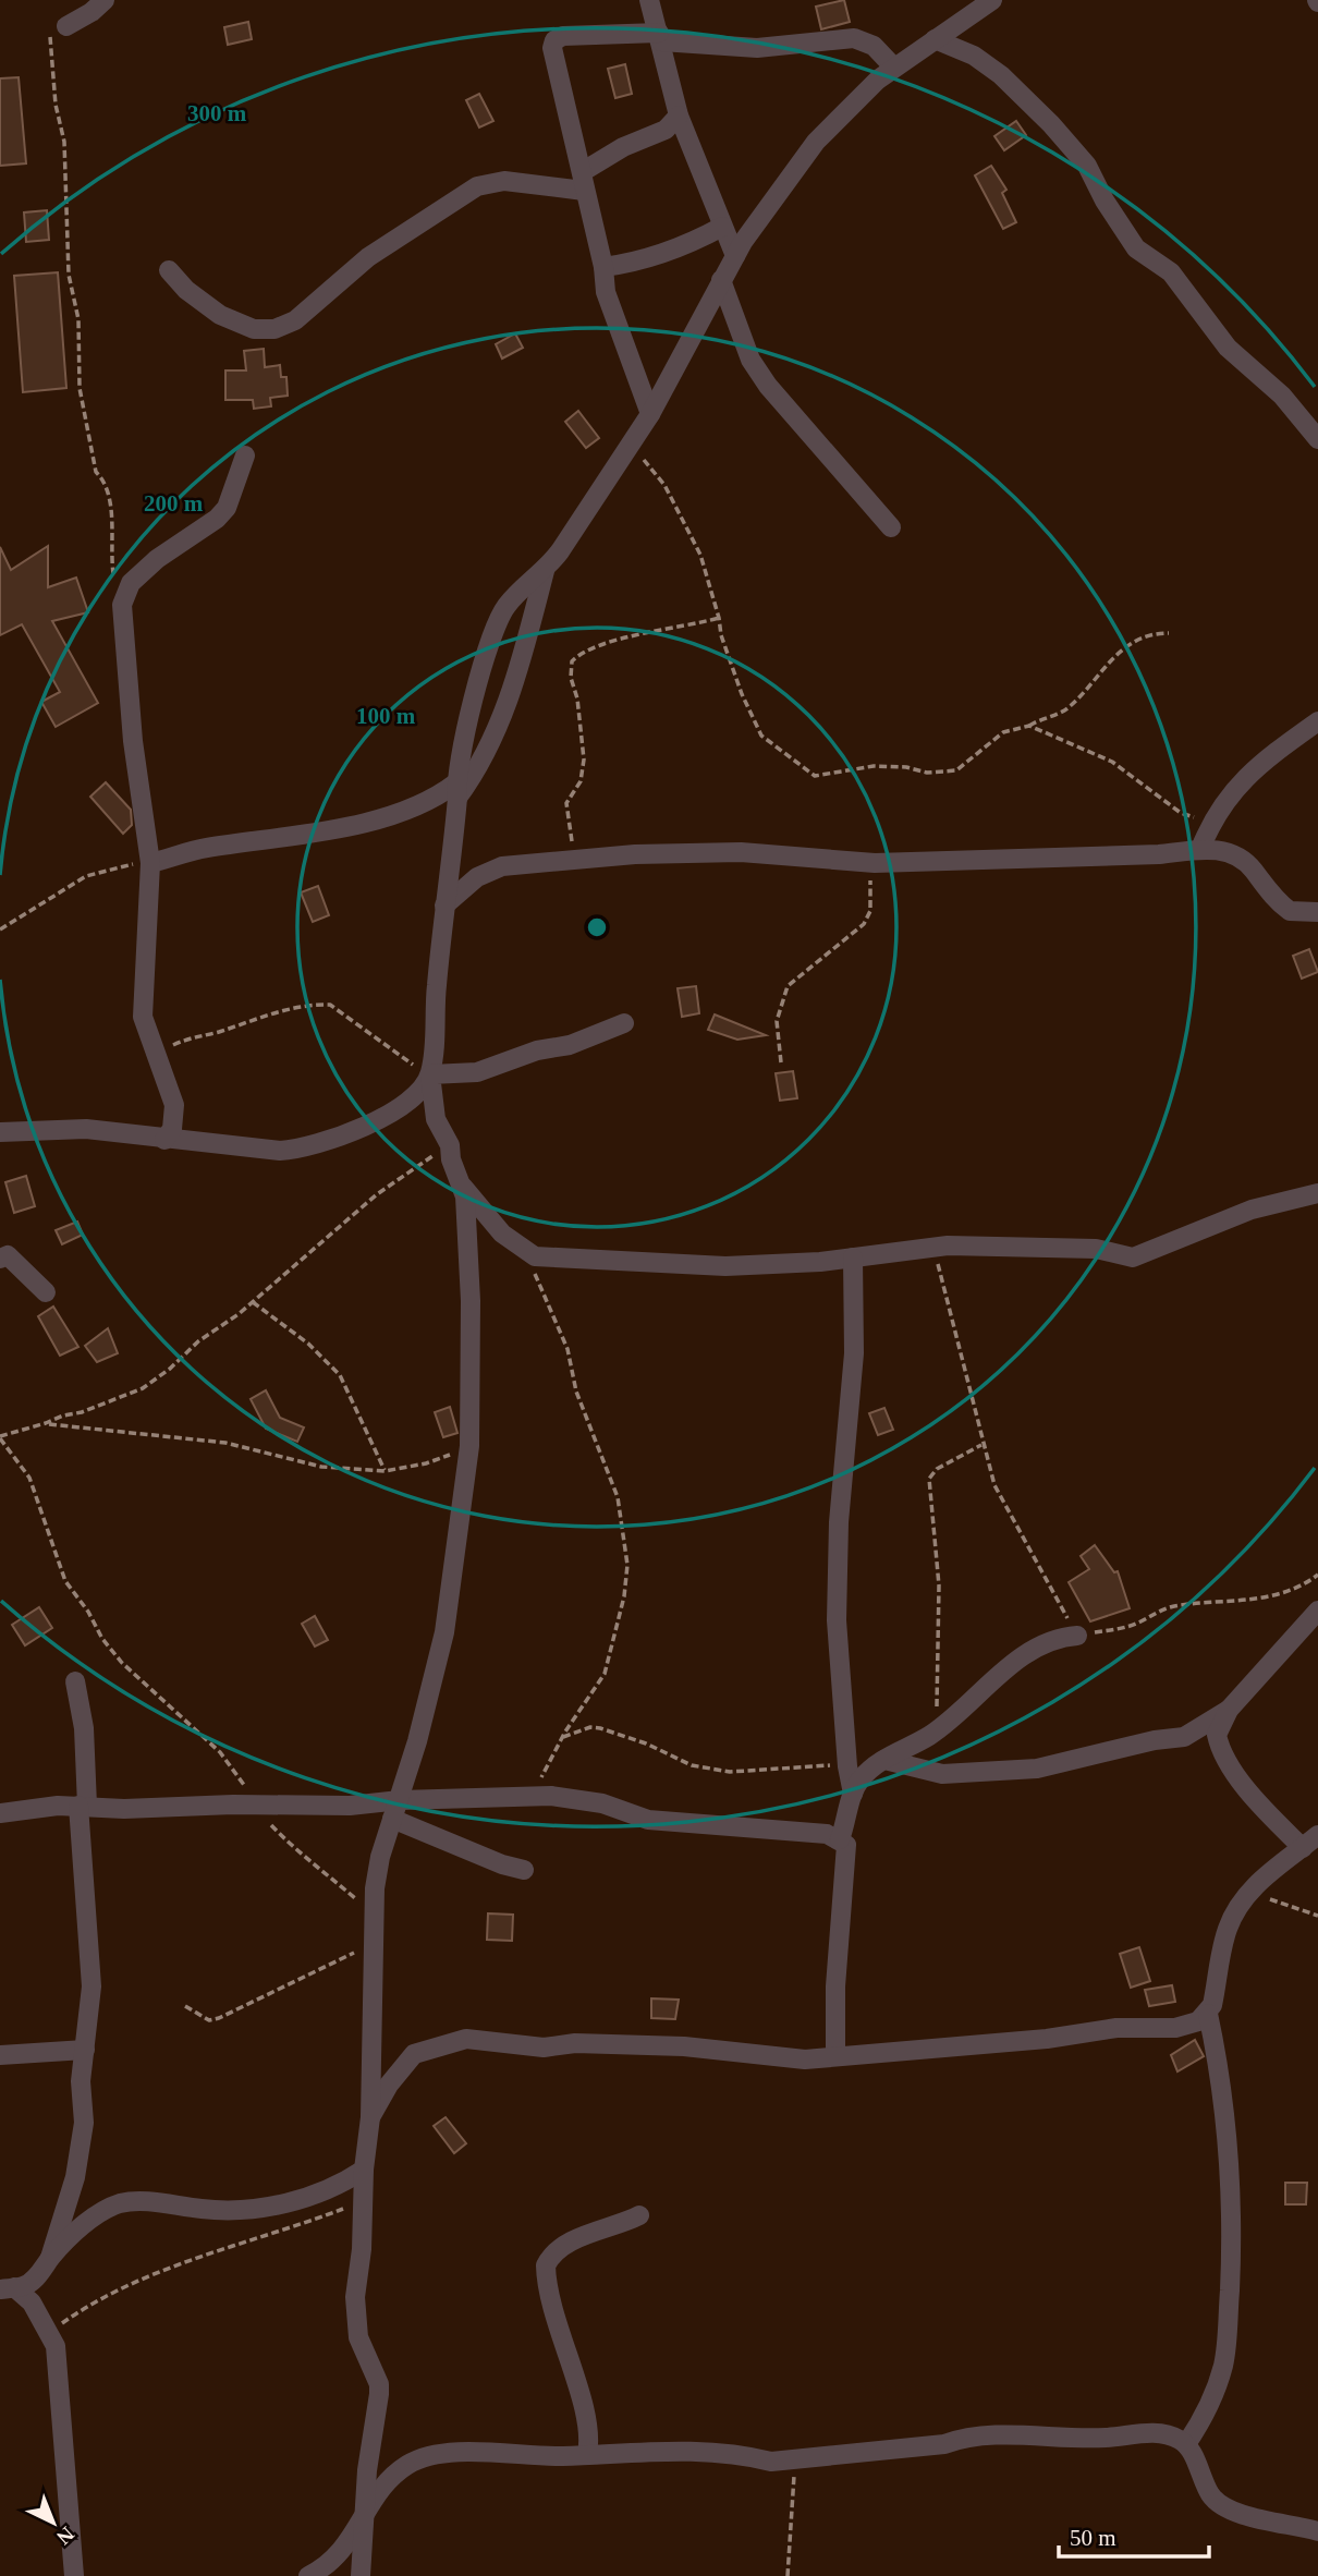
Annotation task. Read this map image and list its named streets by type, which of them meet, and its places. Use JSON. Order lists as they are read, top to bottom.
{
  "scale_bar": "50 m",
  "north": "bottom right",
  "rings": ["300 m", "200 m", "100 m"]
}
